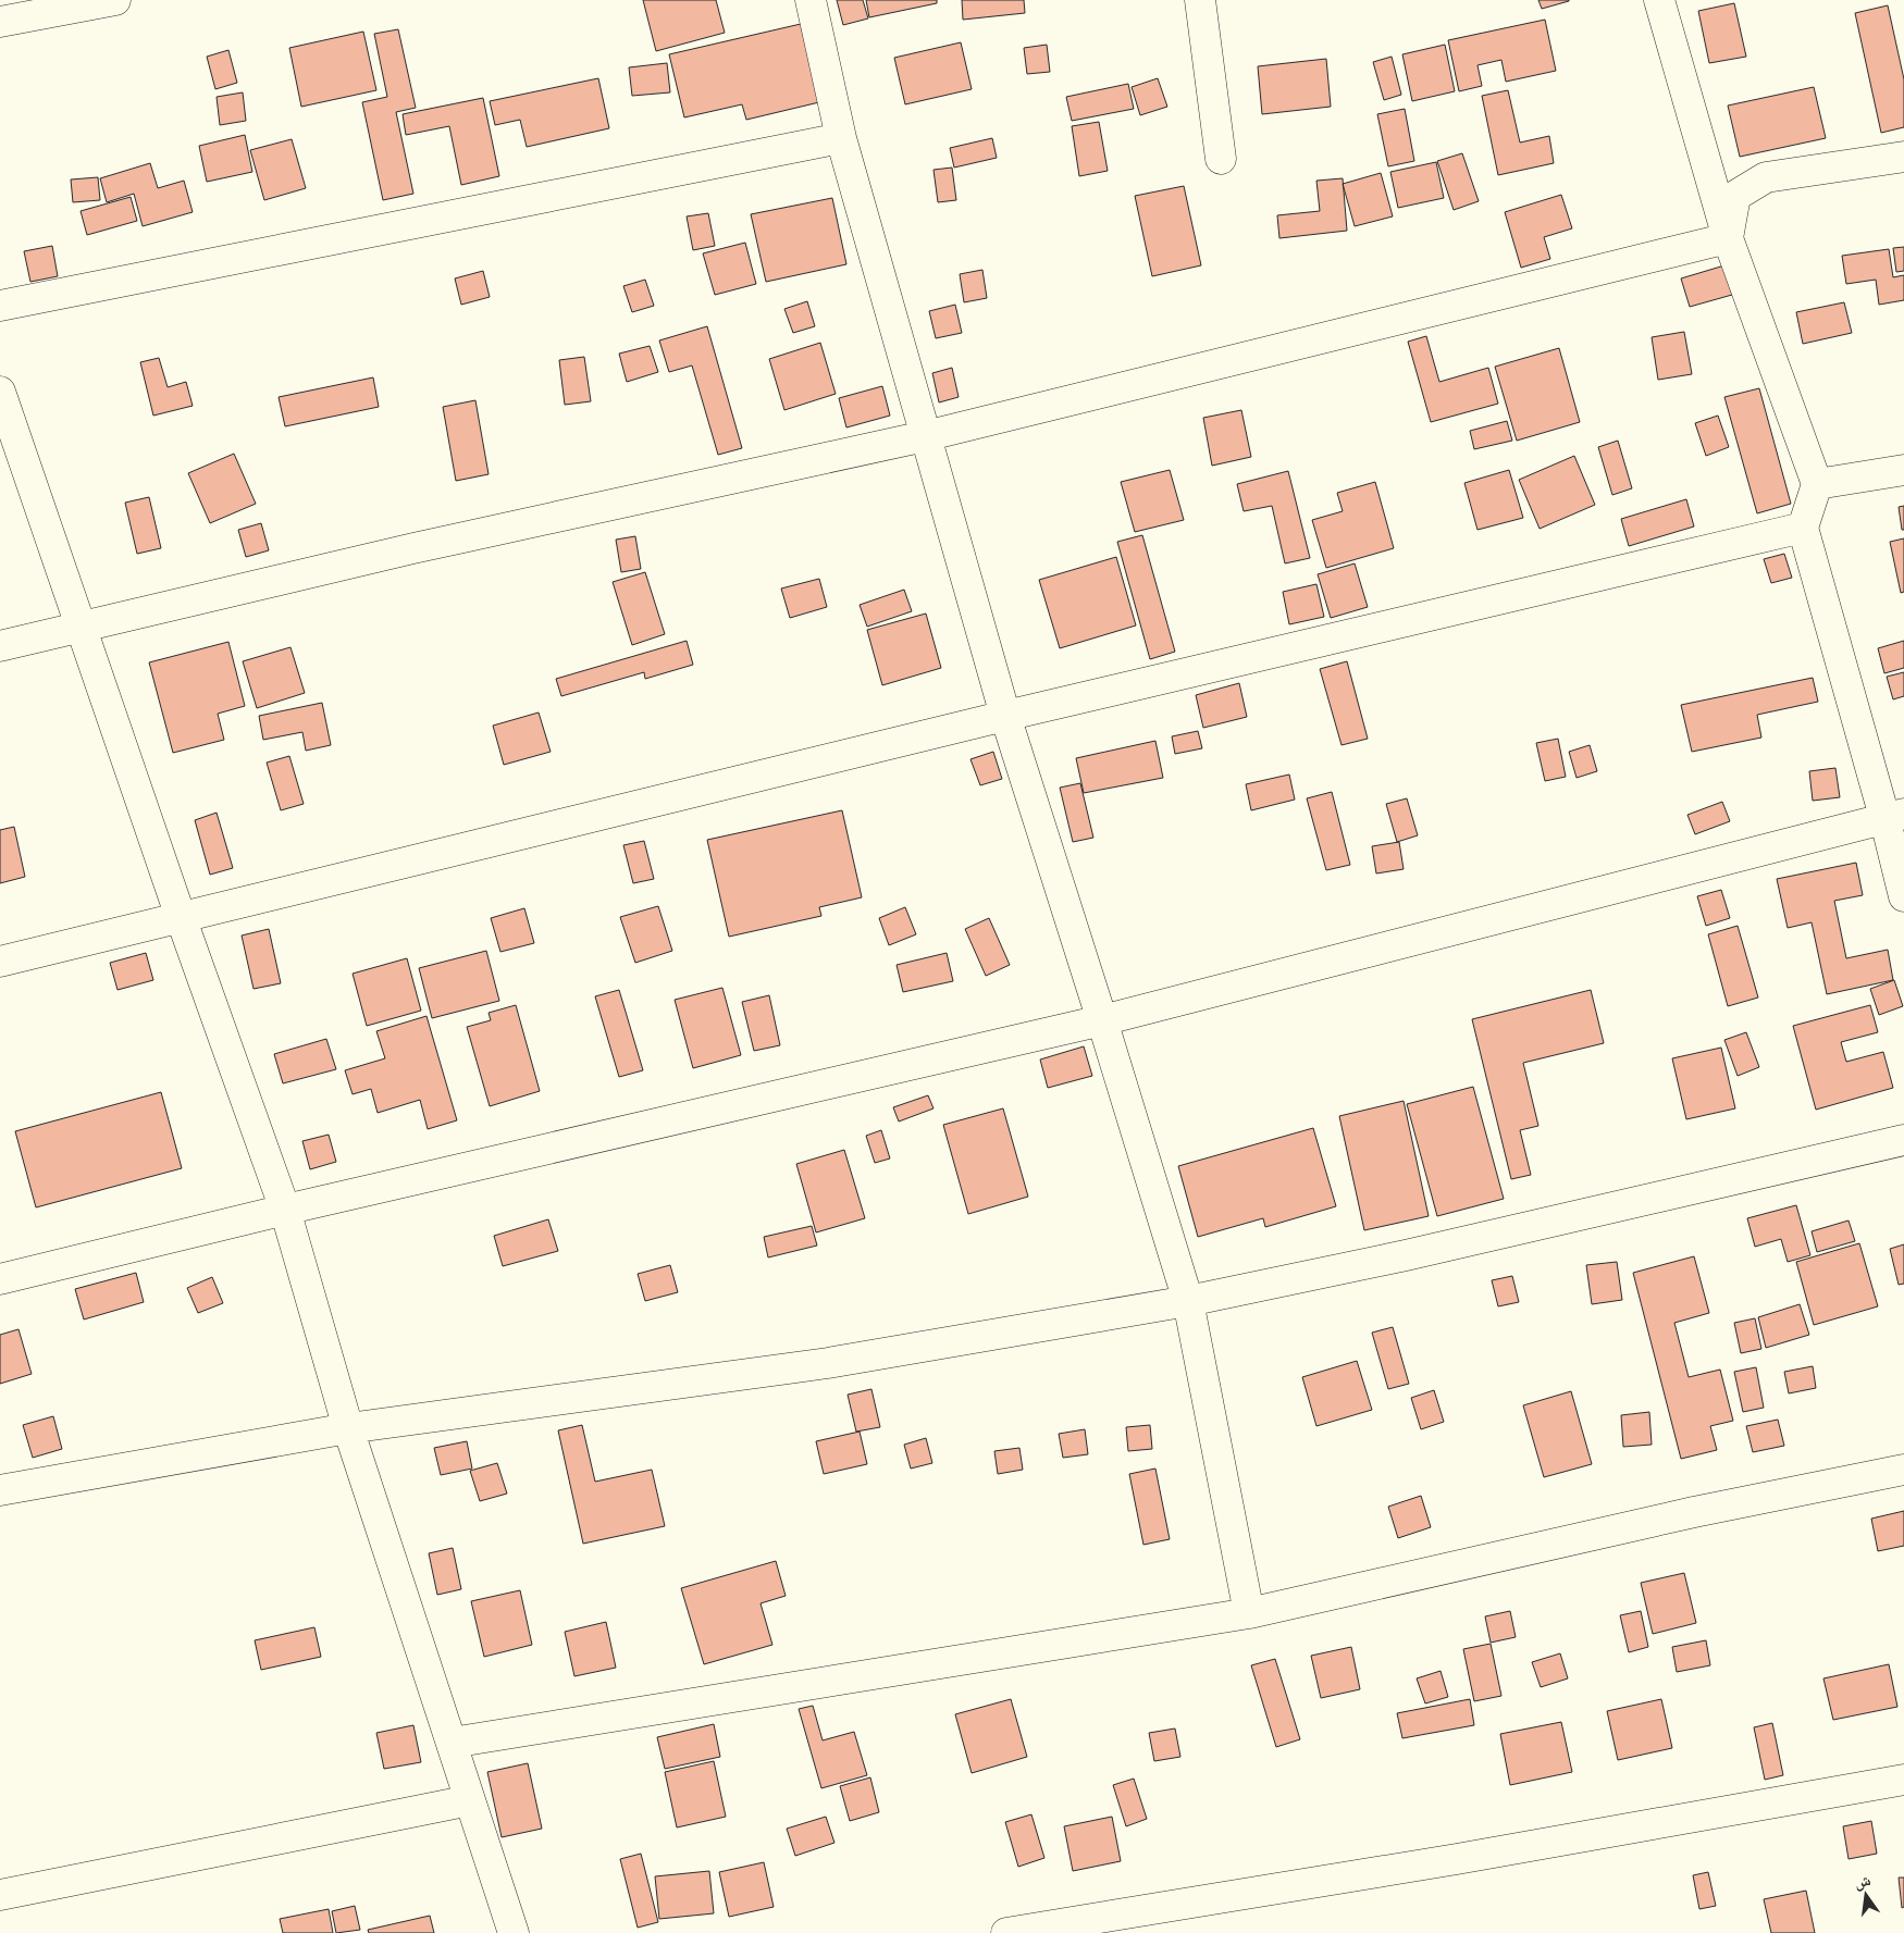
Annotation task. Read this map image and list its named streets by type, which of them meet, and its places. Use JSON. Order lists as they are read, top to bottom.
{
  "north": "top"
}
